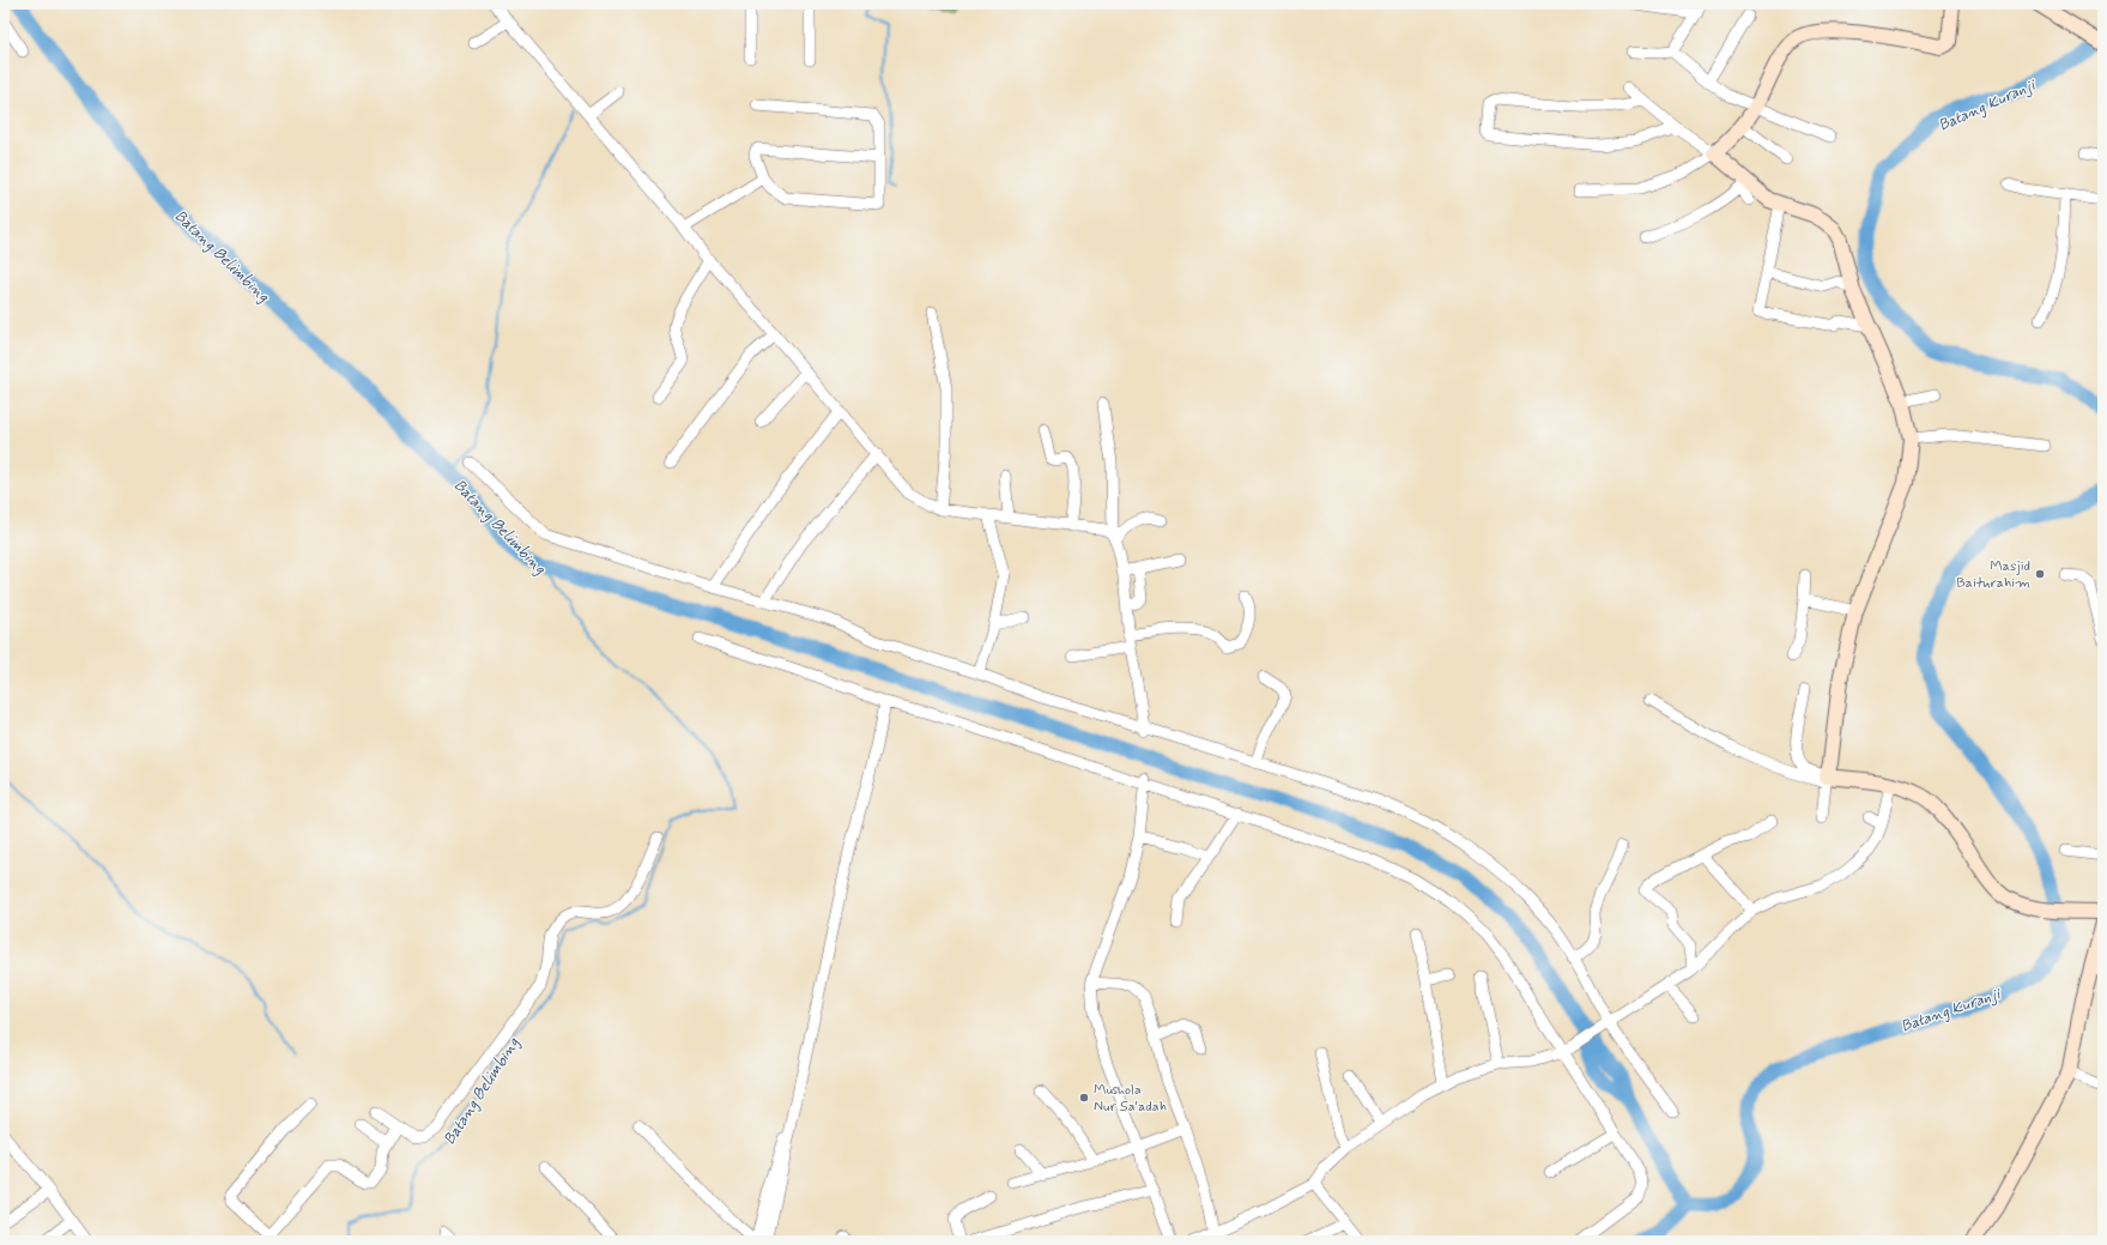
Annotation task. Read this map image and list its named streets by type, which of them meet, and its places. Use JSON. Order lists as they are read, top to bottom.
{
  "water": ["Batang Kuranji", "Batang Belimbing"],
  "places": ["Masjid Baiturahim", "Mushola Nur Sa'adah"]
}
